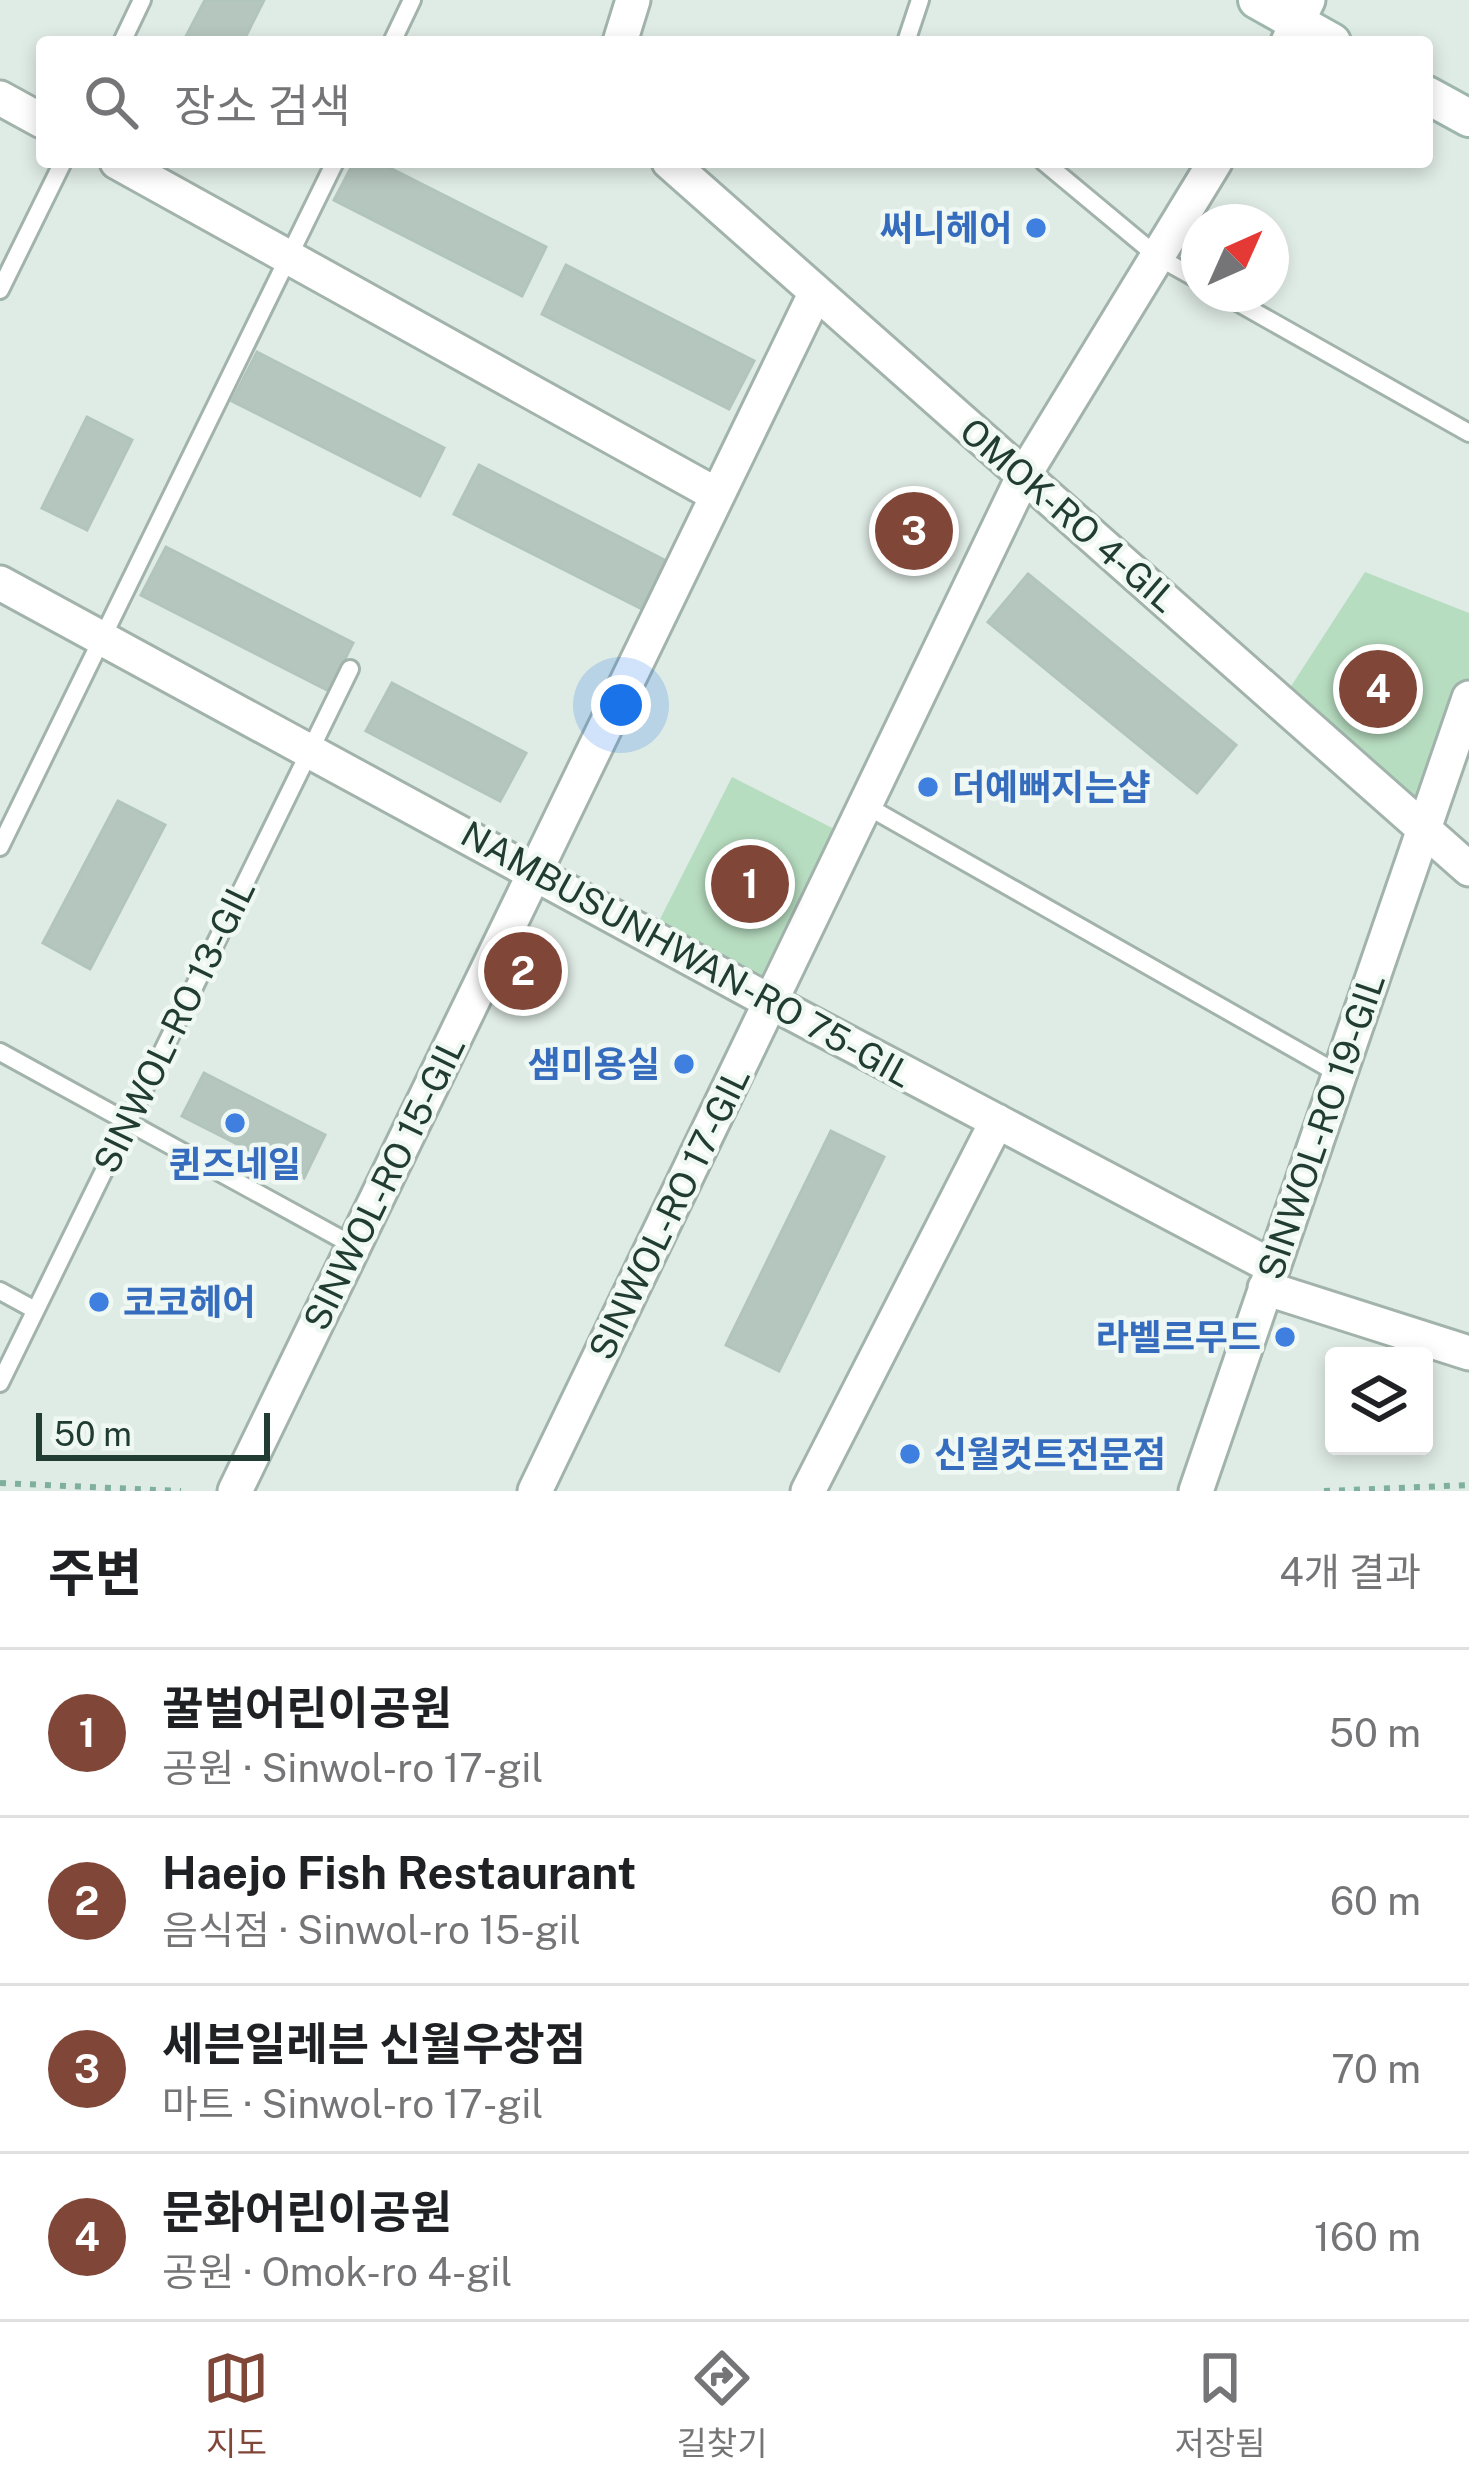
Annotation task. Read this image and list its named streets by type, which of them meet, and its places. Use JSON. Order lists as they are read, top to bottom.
{
  "streets": {
    "street": [
      "OMOK-RO 4-GIL",
      "NAMBUSUNHWAN-RO 75-GIL",
      "SINWOL-RO 19-GIL",
      "SINWOL-RO 15-GIL",
      "SINWOL-RO 17-GIL"
    ],
    "lane": ["SINWOL-RO 13-GIL"]
  },
  "crossings": [
    ["OMOK-RO 4-GIL", "SINWOL-RO 19-GIL"],
    ["OMOK-RO 4-GIL", "SINWOL-RO 15-GIL"],
    ["OMOK-RO 4-GIL", "SINWOL-RO 17-GIL"],
    ["NAMBUSUNHWAN-RO 75-GIL", "SINWOL-RO 13-GIL"],
    ["NAMBUSUNHWAN-RO 75-GIL", "SINWOL-RO 19-GIL"],
    ["NAMBUSUNHWAN-RO 75-GIL", "SINWOL-RO 15-GIL"],
    ["NAMBUSUNHWAN-RO 75-GIL", "SINWOL-RO 17-GIL"]
  ],
  "places": [
    "써니헤어",
    "더예뻐지는샵",
    "샘미용실",
    "퀸즈네일",
    "코코헤어",
    "라벨르무드",
    "신월컷트전문점"
  ],
  "scale_bar": "50 m",
  "north": "top right",
  "page": {
    "search": "장소 검색",
    "pins": [
      "3",
      "4",
      "1",
      "2"
    ],
    "scale": "50 m",
    "heading": ["주변", "4개 결과"],
    "list": [
      {
        "mark": "1",
        "name": "꿀벌어린이공원",
        "note": "공원 · Sinwol-ro 17-gil",
        "value": "50 m"
      },
      {
        "mark": "2",
        "name": "Haejo Fish Restaurant",
        "note": "음식점 · Sinwol-ro 15-gil",
        "value": "60 m"
      },
      {
        "mark": "3",
        "name": "세븐일레븐 신월우창점",
        "note": "마트 · Sinwol-ro 17-gil",
        "value": "70 m"
      },
      {
        "mark": "4",
        "name": "문화어린이공원",
        "note": "공원 · Omok-ro 4-gil",
        "value": "160 m"
      }
    ],
    "nav": ["지도", "길찾기", "저장됨"]
  }
}
